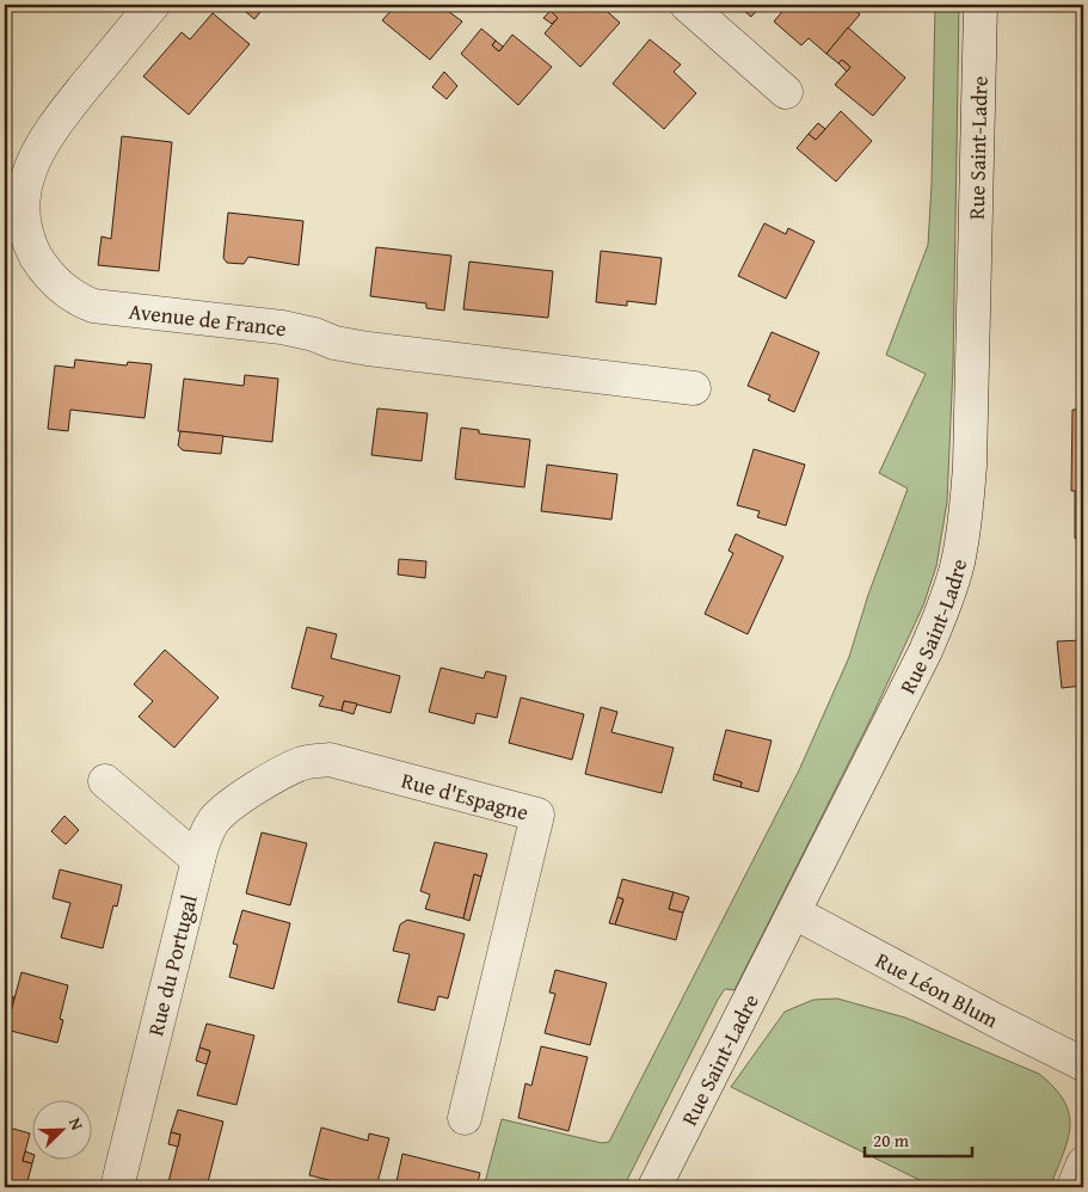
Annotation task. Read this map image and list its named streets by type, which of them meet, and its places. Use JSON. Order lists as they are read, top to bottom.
{
  "streets": {
    "street": [
      "Rue Saint-Ladre",
      "Avenue de France",
      "Rue d'Espagne",
      "Rue du Portugal",
      "Rue Léon Blum"
    ]
  },
  "crossings": [
    ["Rue Saint-Ladre", "Rue Léon Blum"],
    ["Rue d'Espagne", "Rue du Portugal"]
  ],
  "scale_bar": "20 m",
  "north": "top right"
}
